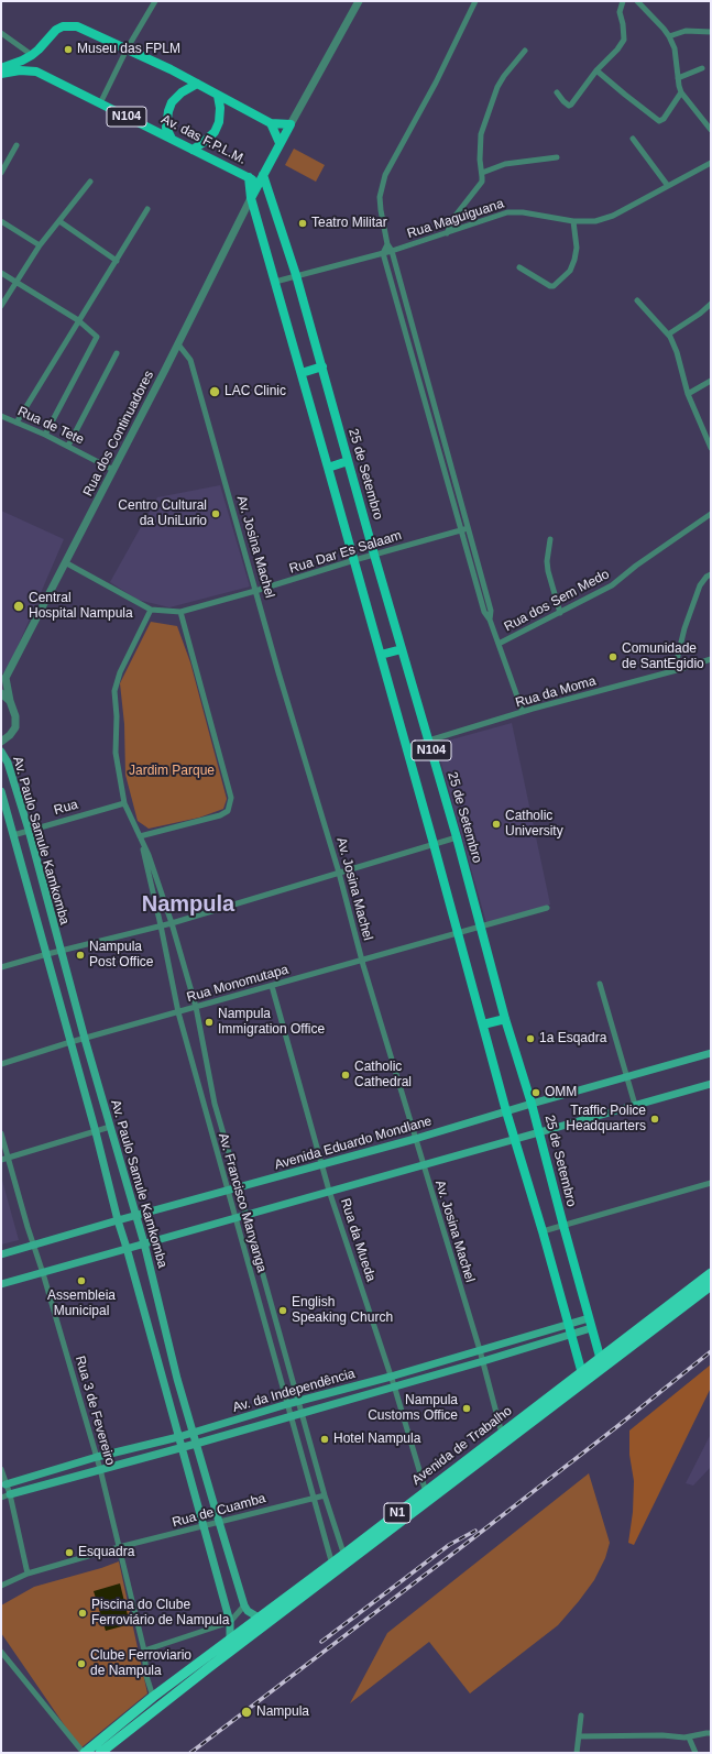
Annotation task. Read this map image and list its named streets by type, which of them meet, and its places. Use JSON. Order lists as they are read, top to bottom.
{
  "streets": {
    "highway": ["Avenida de Trabalho", "N1"],
    "main road": [
      "N104",
      "Av. das F.P.L.M.",
      "25 de Setembro",
      "Av. Paulo Samule Kamkomba",
      "Avenida Eduardo Mondlane",
      "Av. da Independência"
    ],
    "street": [
      "Rua Maguiguana",
      "Rua de Tete",
      "Rua dos Continuadores",
      "Av. Josina Machel",
      "Rua Dar Es Salaam",
      "Rua dos Sem Medo",
      "Rua da Moma",
      "Rua",
      "Rua Monomutapa",
      "Av. Francisco Manyanga",
      "Rua da Mueda",
      "Rua 3 de Fevereiro",
      "Rua de Cuamba"
    ]
  },
  "crossings": [
    ["N104", "Av. das F.P.L.M."],
    ["N104", "Rua Maguiguana"],
    ["N104", "Rua dos Continuadores"],
    ["N104", "Rua Dar Es Salaam"],
    ["N104", "Rua da Moma"],
    ["N104", "Rua Monomutapa"],
    ["N104", "Avenida Eduardo Mondlane"],
    ["N104", "Av. da Independência"],
    ["N104", "Avenida de Trabalho"],
    ["Rua Maguiguana", "25 de Setembro"],
    ["Rua de Tete", "Rua dos Continuadores"],
    ["Rua dos Continuadores", "Av. Josina Machel"],
    ["Rua dos Continuadores", "Rua Dar Es Salaam"],
    ["25 de Setembro", "Rua Dar Es Salaam"],
    ["25 de Setembro", "Rua da Moma"],
    ["25 de Setembro", "Rua Monomutapa"],
    ["25 de Setembro", "Avenida Eduardo Mondlane"],
    ["25 de Setembro", "Av. da Independência"],
    ["25 de Setembro", "Avenida de Trabalho"],
    ["Av. Josina Machel", "Rua Dar Es Salaam"],
    ["Av. Josina Machel", "Rua Monomutapa"],
    ["Av. Josina Machel", "Avenida Eduardo Mondlane"],
    ["Av. Josina Machel", "Av. da Independência"],
    ["Av. Josina Machel", "Avenida de Trabalho"],
    ["Rua Dar Es Salaam", "Av. Francisco Manyanga"],
    ["Rua", "Av. Paulo Samule Kamkomba"],
    ["Rua", "Av. Francisco Manyanga"],
    ["Av. Paulo Samule Kamkomba", "Rua Monomutapa"],
    ["Av. Paulo Samule Kamkomba", "Avenida Eduardo Mondlane"],
    ["Av. Paulo Samule Kamkomba", "Av. da Independência"],
    ["Av. Paulo Samule Kamkomba", "Avenida de Trabalho"],
    ["Av. Paulo Samule Kamkomba", "Rua de Cuamba"],
    ["Rua Monomutapa", "Av. Francisco Manyanga"],
    ["Rua Monomutapa", "Rua da Mueda"],
    ["Avenida Eduardo Mondlane", "Av. Francisco Manyanga"],
    ["Avenida Eduardo Mondlane", "Rua da Mueda"],
    ["Avenida Eduardo Mondlane", "Rua 3 de Fevereiro"],
    ["Av. Francisco Manyanga", "Av. da Independência"],
    ["Av. Francisco Manyanga", "Avenida de Trabalho"],
    ["Av. Francisco Manyanga", "Rua de Cuamba"],
    ["Rua da Mueda", "Av. da Independência"],
    ["Rua da Mueda", "Avenida de Trabalho"],
    ["Av. da Independência", "Rua 3 de Fevereiro"],
    ["Rua 3 de Fevereiro", "Avenida de Trabalho"],
    ["Rua 3 de Fevereiro", "Rua de Cuamba"]
  ],
  "districts": ["Nampula"],
  "parks": ["Jardim Parque"],
  "places": [
    "Museu das FPLM",
    "Teatro Militar",
    "LAC Clinic",
    "Centro Cultural da UniLurio",
    "Central Hospital Nampula",
    "Comunidade de SantEgidio",
    "Catholic University",
    "Nampula Post Office",
    "Nampula Immigration Office",
    "1a Esqadra",
    "Catholic Cathedral",
    "OMM",
    "Traffic Police Headquarters",
    "Assembleia Municipal",
    "English Speaking Church",
    "Nampula Customs Office",
    "Hotel Nampula",
    "Esquadra",
    "Piscina do Clube Ferroviário de Nampula",
    "Clube Ferroviario de Nampula",
    "Nampula"
  ]
}
